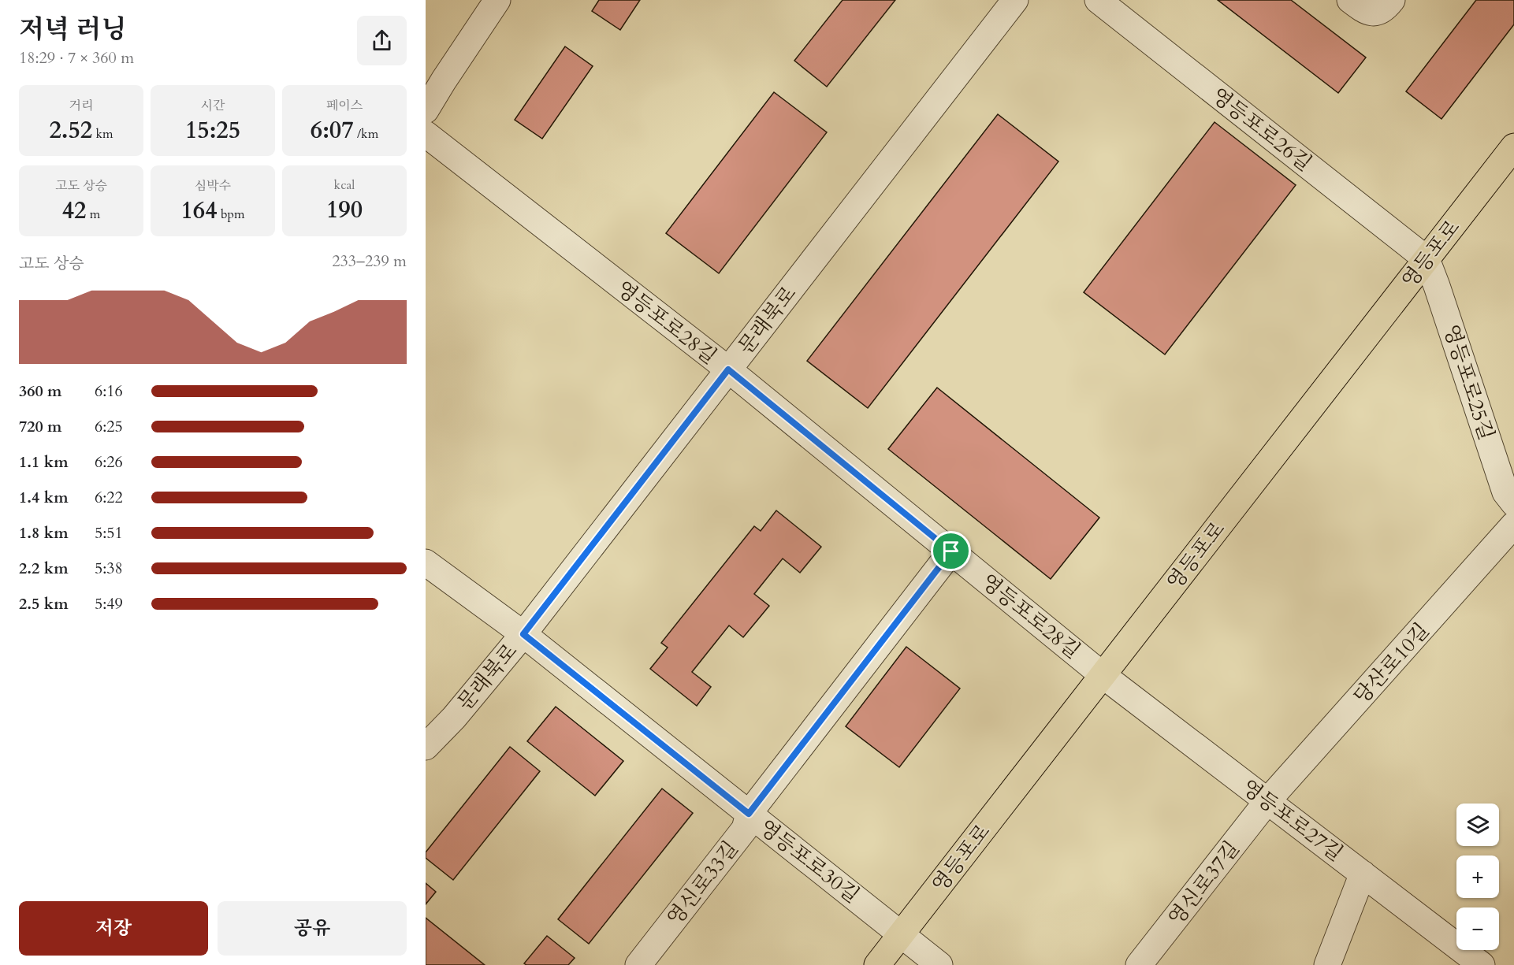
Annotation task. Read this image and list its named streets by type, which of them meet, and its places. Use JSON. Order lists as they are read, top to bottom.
{
  "streets": {
    "main road": ["영등포로"],
    "street": [
      "영등포로26길",
      "문래북로",
      "영등포로28길",
      "영등포로25길",
      "당산로10길",
      "영등포로27길",
      "영등포로30길",
      "영신로33길",
      "영신로37길"
    ]
  },
  "crossings": [
    ["영등포로26길", "영등포로"],
    ["영등포로26길", "영등포로25길"],
    ["영등포로", "영등포로28길"],
    ["영등포로", "영등포로25길"],
    ["영등포로", "영등포로27길"],
    ["영등포로", "영등포로30길"],
    ["문래북로", "영등포로28길"],
    ["문래북로", "영등포로30길"],
    ["영등포로28길", "영등포로27길"],
    ["영등포로28길", "영신로33길"],
    ["당산로10길", "영등포로27길"],
    ["당산로10길", "영신로37길"],
    ["영등포로27길", "영신로37길"],
    ["영등포로30길", "영신로33길"]
  ],
  "page": {
    "heading": ["저녁 러닝", "18:29 · 7 × 360 m"],
    "stats": [
      ["거리", "2.52 km"],
      ["시간", "15:25"],
      ["페이스", "6:07 /km"],
      ["고도 상승", "42 m"],
      ["심박수", "164 bpm"],
      ["kcal", "190"]
    ],
    "chart": ["고도 상승", "233–239 m"],
    "list": [
      {
        "name": "360 m",
        "note": "6:16"
      },
      {
        "name": "720 m",
        "note": "6:25"
      },
      {
        "name": "1.1 km",
        "note": "6:26"
      },
      {
        "name": "1.4 km",
        "note": "6:22"
      },
      {
        "name": "1.8 km",
        "note": "5:51"
      },
      {
        "name": "2.2 km",
        "note": "5:38"
      },
      {
        "name": "2.5 km",
        "note": "5:49"
      }
    ],
    "map_buttons": ["+", "−"],
    "buttons": ["저장", "공유"]
  }
}
